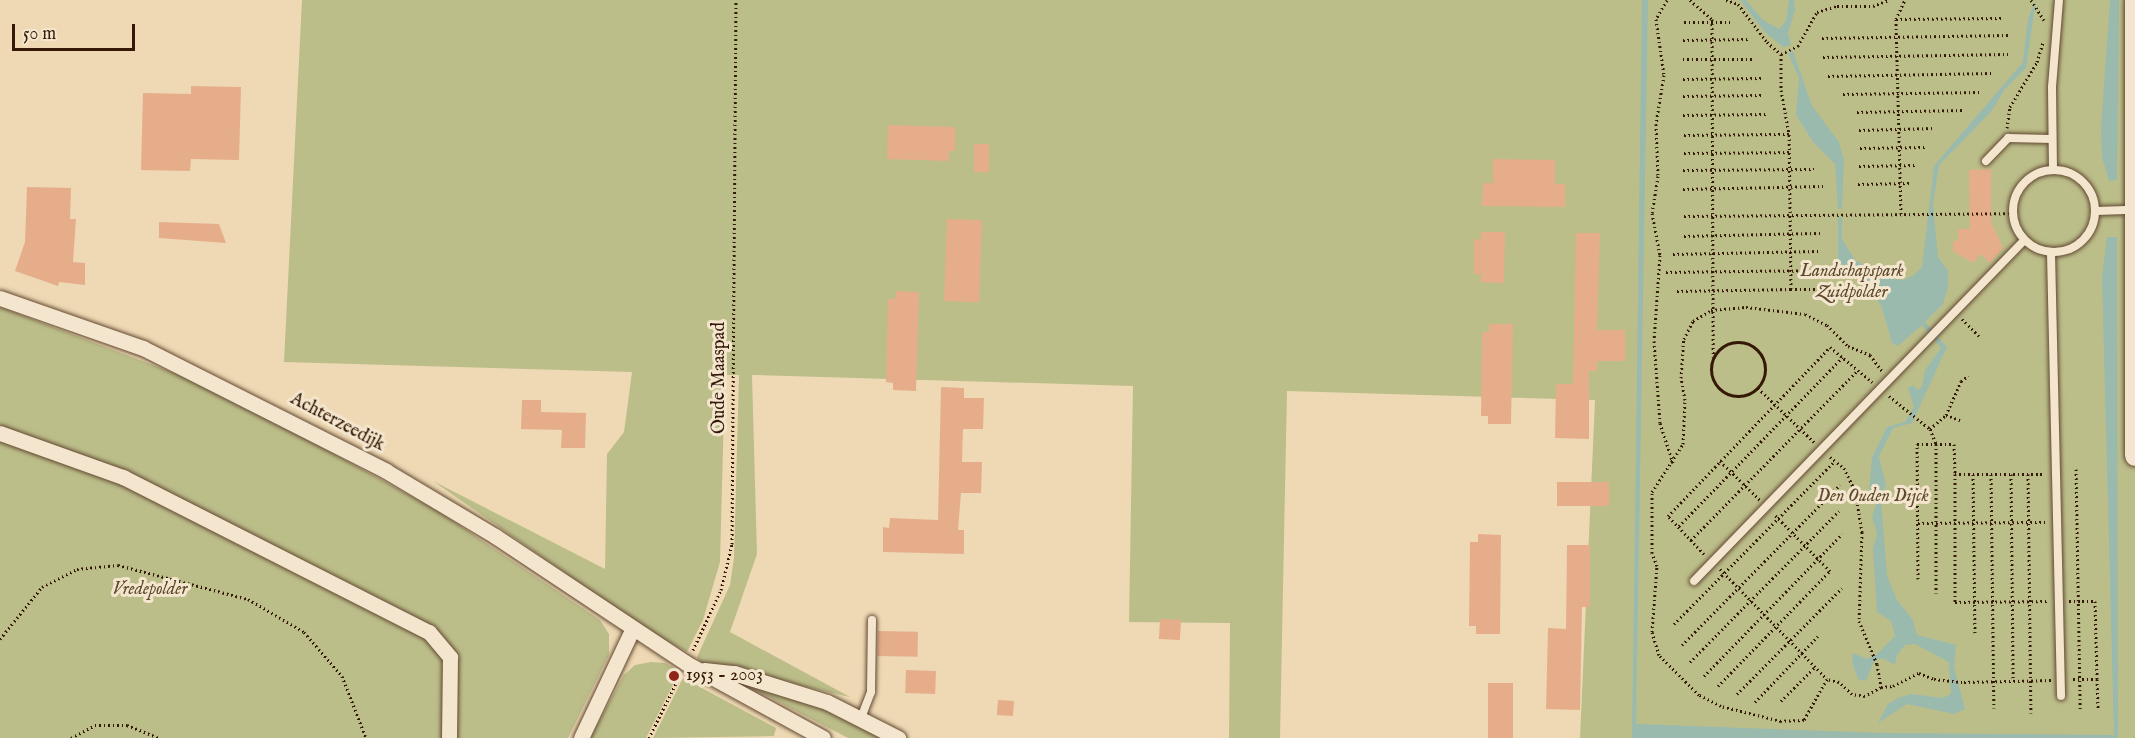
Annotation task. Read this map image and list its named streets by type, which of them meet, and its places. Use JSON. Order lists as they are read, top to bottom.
{
  "streets": {
    "street": ["Achterzeedijk"],
    "path": ["Oude Maaspad"]
  },
  "crossings": [
    ["Oude Maaspad", "Achterzeedijk"]
  ],
  "parks": ["Landschapspark Zuidpolder", "Den Ouden Dijck", "Vredepolder"],
  "places": ["1953 - 2003"],
  "scale_bar": "50 m"
}
